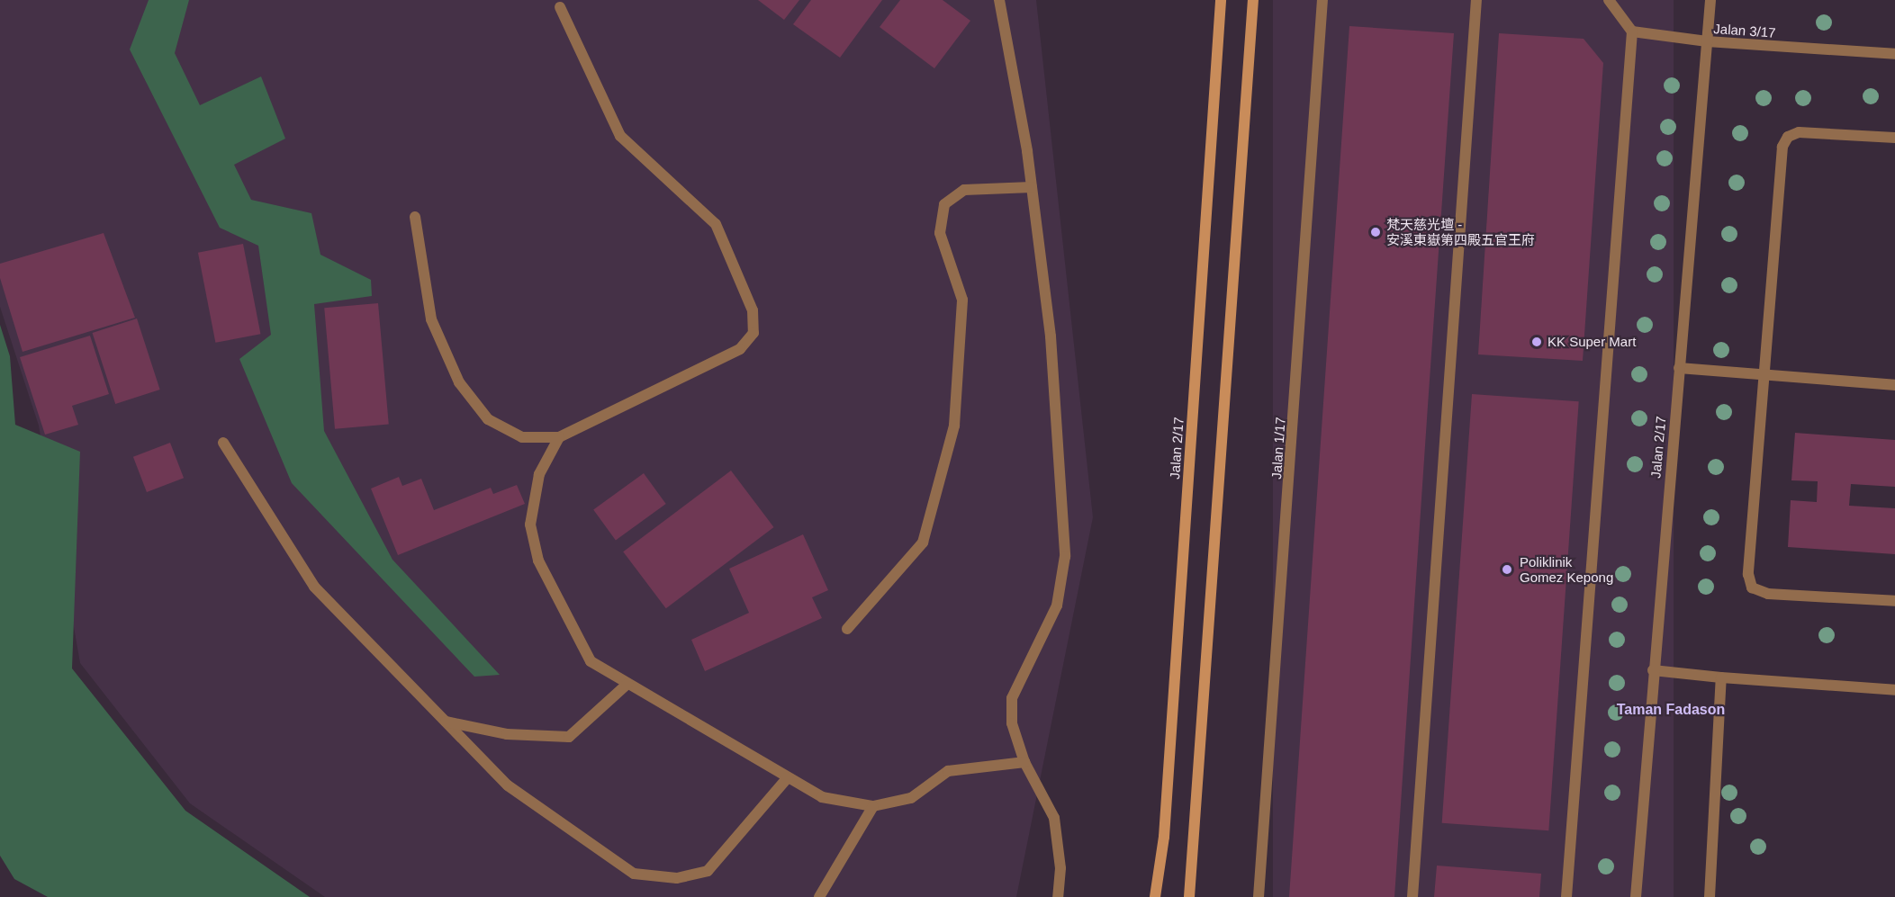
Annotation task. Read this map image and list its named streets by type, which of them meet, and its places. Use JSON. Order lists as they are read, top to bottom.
{
  "streets": {
    "street": ["Jalan 3/17", "Jalan 2/17", "Jalan 1/17"]
  },
  "crossings": [
    ["Jalan 3/17", "Jalan 2/17"]
  ],
  "districts": ["Taman Fadason"],
  "places": ["梵天慈光壇 - 安溪東嶽第四殿五官王府", "KK Super Mart", "Poliklinik Gomez Kepong"]
}
